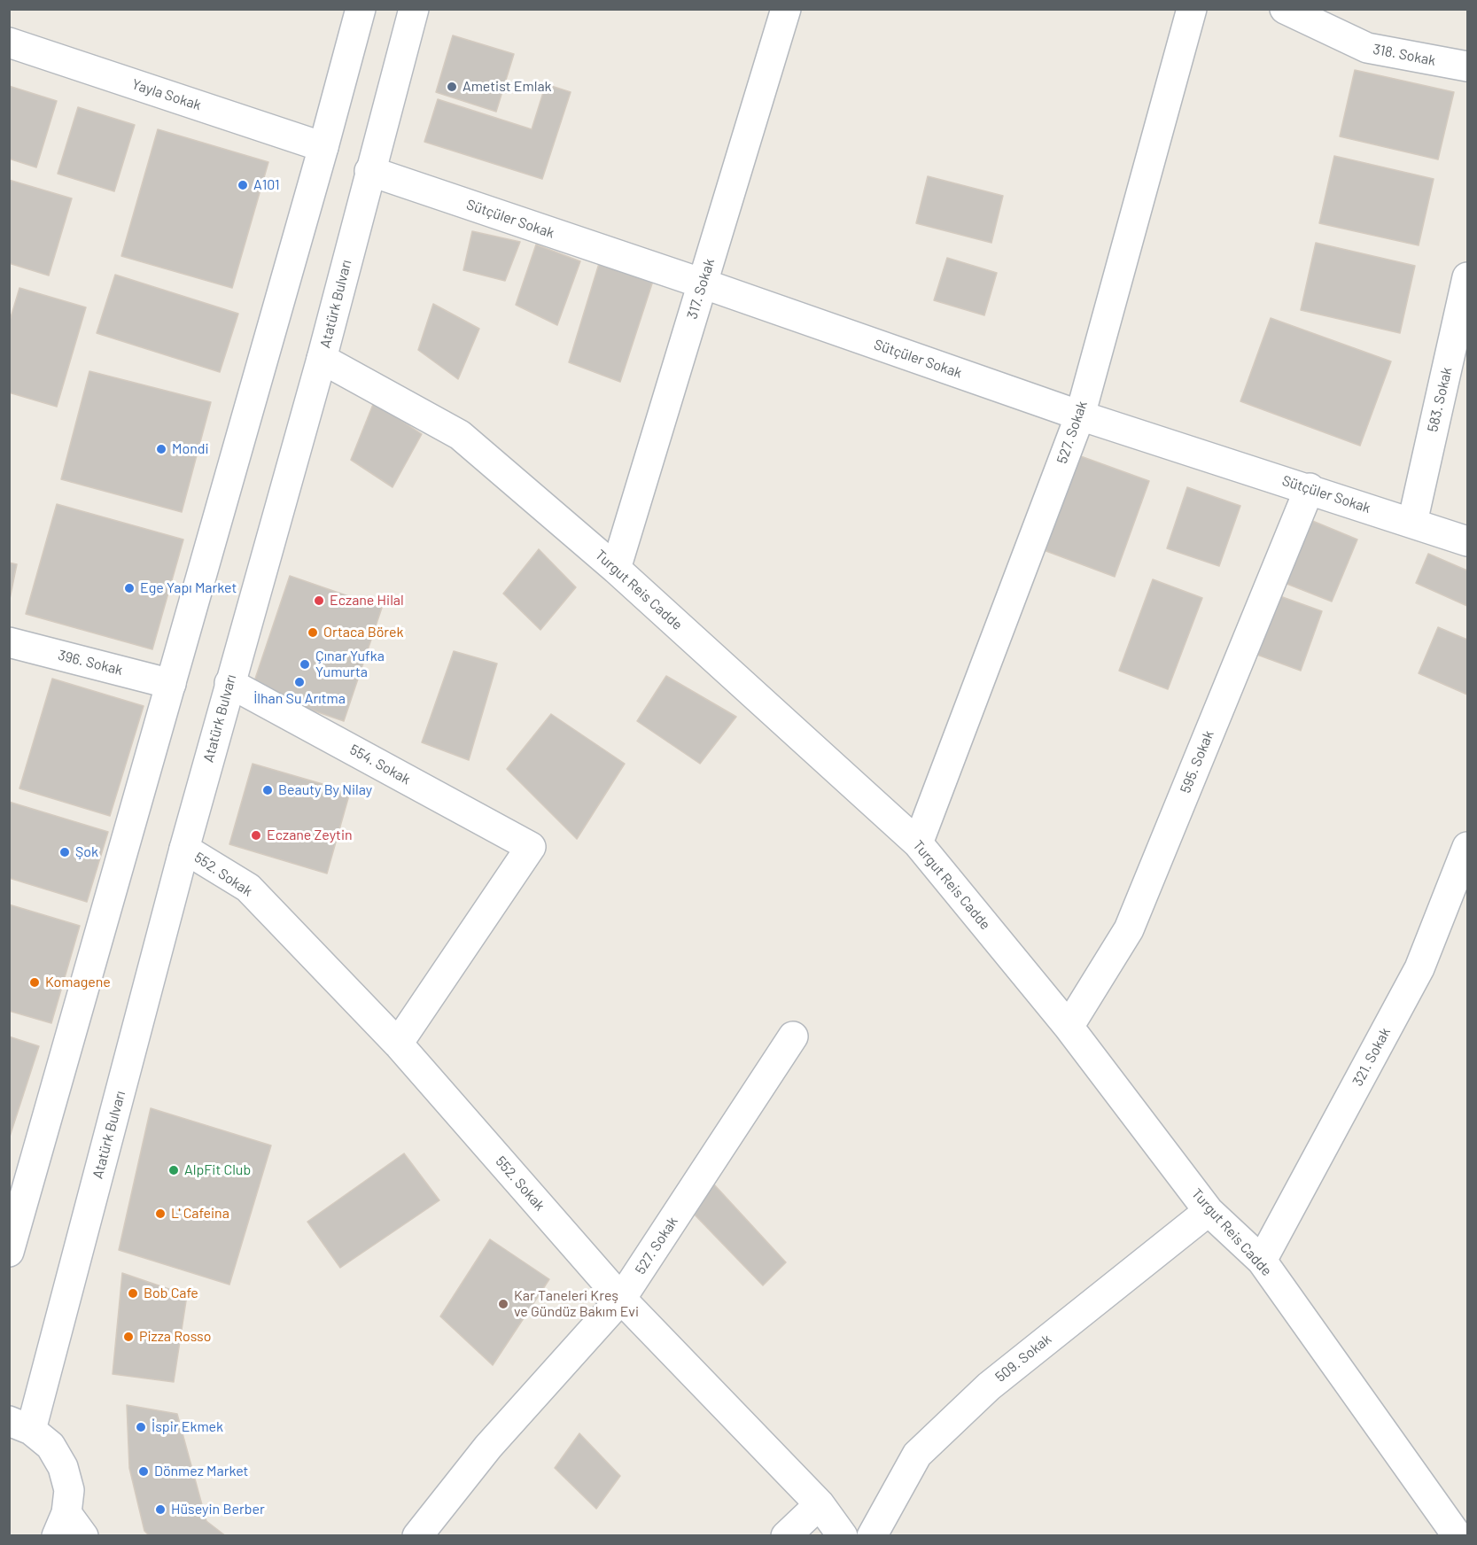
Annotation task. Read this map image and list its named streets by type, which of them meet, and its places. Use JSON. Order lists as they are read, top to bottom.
{
  "streets": {
    "street": [
      "318. Sokak",
      "Yayla Sokak",
      "Sütçüler Sokak",
      "317. Sokak",
      "Atatürk Bulvarı",
      "583. Sokak",
      "527. Sokak",
      "Turgut Reis Cadde",
      "396. Sokak",
      "595. Sokak",
      "554. Sokak",
      "552. Sokak",
      "321. Sokak",
      "509. Sokak"
    ]
  },
  "crossings": [
    ["Sütçüler Sokak", "317. Sokak"],
    ["Sütçüler Sokak", "Atatürk Bulvarı"],
    ["Sütçüler Sokak", "583. Sokak"],
    ["Sütçüler Sokak", "527. Sokak"],
    ["Sütçüler Sokak", "595. Sokak"],
    ["317. Sokak", "Turgut Reis Cadde"],
    ["Atatürk Bulvarı", "Turgut Reis Cadde"],
    ["Atatürk Bulvarı", "554. Sokak"],
    ["Atatürk Bulvarı", "552. Sokak"],
    ["527. Sokak", "Turgut Reis Cadde"],
    ["527. Sokak", "552. Sokak"],
    ["Turgut Reis Cadde", "595. Sokak"],
    ["Turgut Reis Cadde", "321. Sokak"],
    ["Turgut Reis Cadde", "509. Sokak"],
    ["554. Sokak", "552. Sokak"]
  ],
  "places": [
    "Ametist Emlak",
    "A101",
    "Mondi",
    "Ege Yapı Market",
    "Eczane Hilal",
    "Ortaca Börek",
    "Çınar Yufka Yumurta",
    "İlhan Su Arıtma",
    "Beauty By Nilay",
    "Eczane Zeytin",
    "Şok",
    "Komagene",
    "AlpFit Club",
    "L' Cafeina",
    "Bob Cafe",
    "Kar Taneleri Kreş ve Gündüz Bakım Evi",
    "Pizza Rosso",
    "İspir Ekmek",
    "Dönmez Market",
    "Hüseyin Berber"
  ]
}
